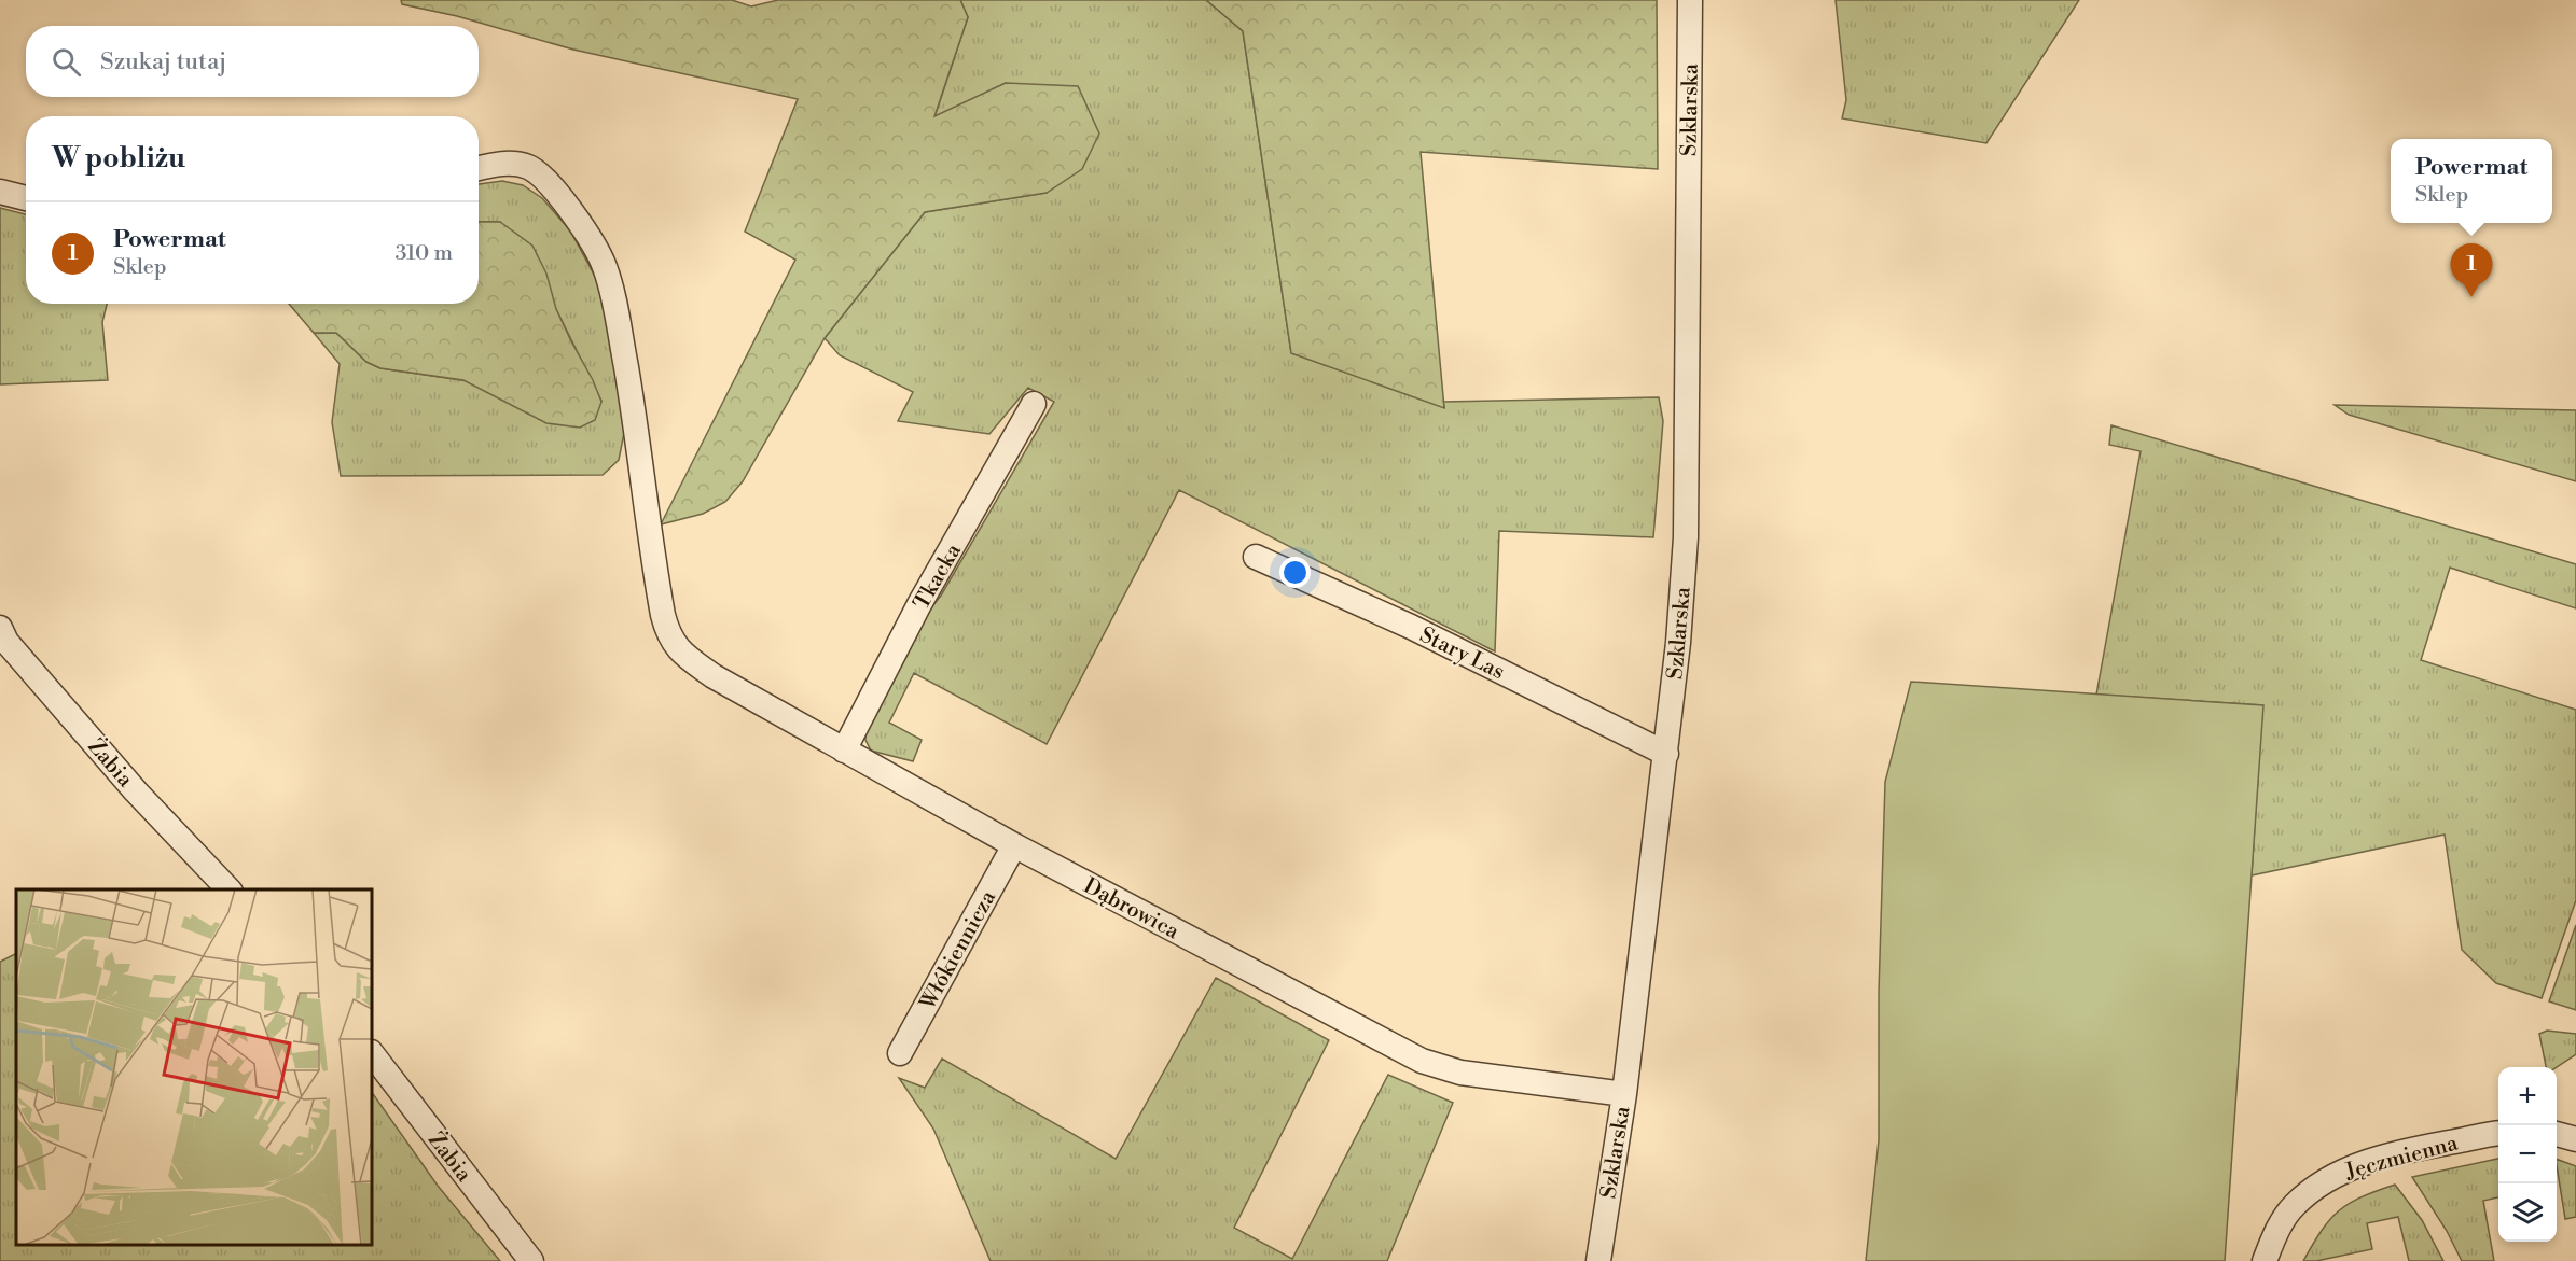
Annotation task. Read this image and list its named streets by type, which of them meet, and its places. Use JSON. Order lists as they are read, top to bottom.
{
  "streets": {
    "street": [
      "Szklarska",
      "Tkacka",
      "Stary Las",
      "Żabia",
      "Dąbrowica",
      "Włókiennicza",
      "Jęczmienna"
    ]
  },
  "crossings": [
    ["Szklarska", "Stary Las"],
    ["Szklarska", "Dąbrowica"],
    ["Tkacka", "Dąbrowica"],
    ["Dąbrowica", "Włókiennicza"]
  ],
  "page": {
    "search": "Szukaj tutaj",
    "heading": "W pobliżu",
    "popup": ["Powermat", "Sklep"],
    "list": [
      {
        "mark": "1",
        "name": "Powermat",
        "note": "Sklep",
        "value": "310 m"
      }
    ],
    "pins": "1",
    "map_buttons": ["+", "−"]
  }
}
